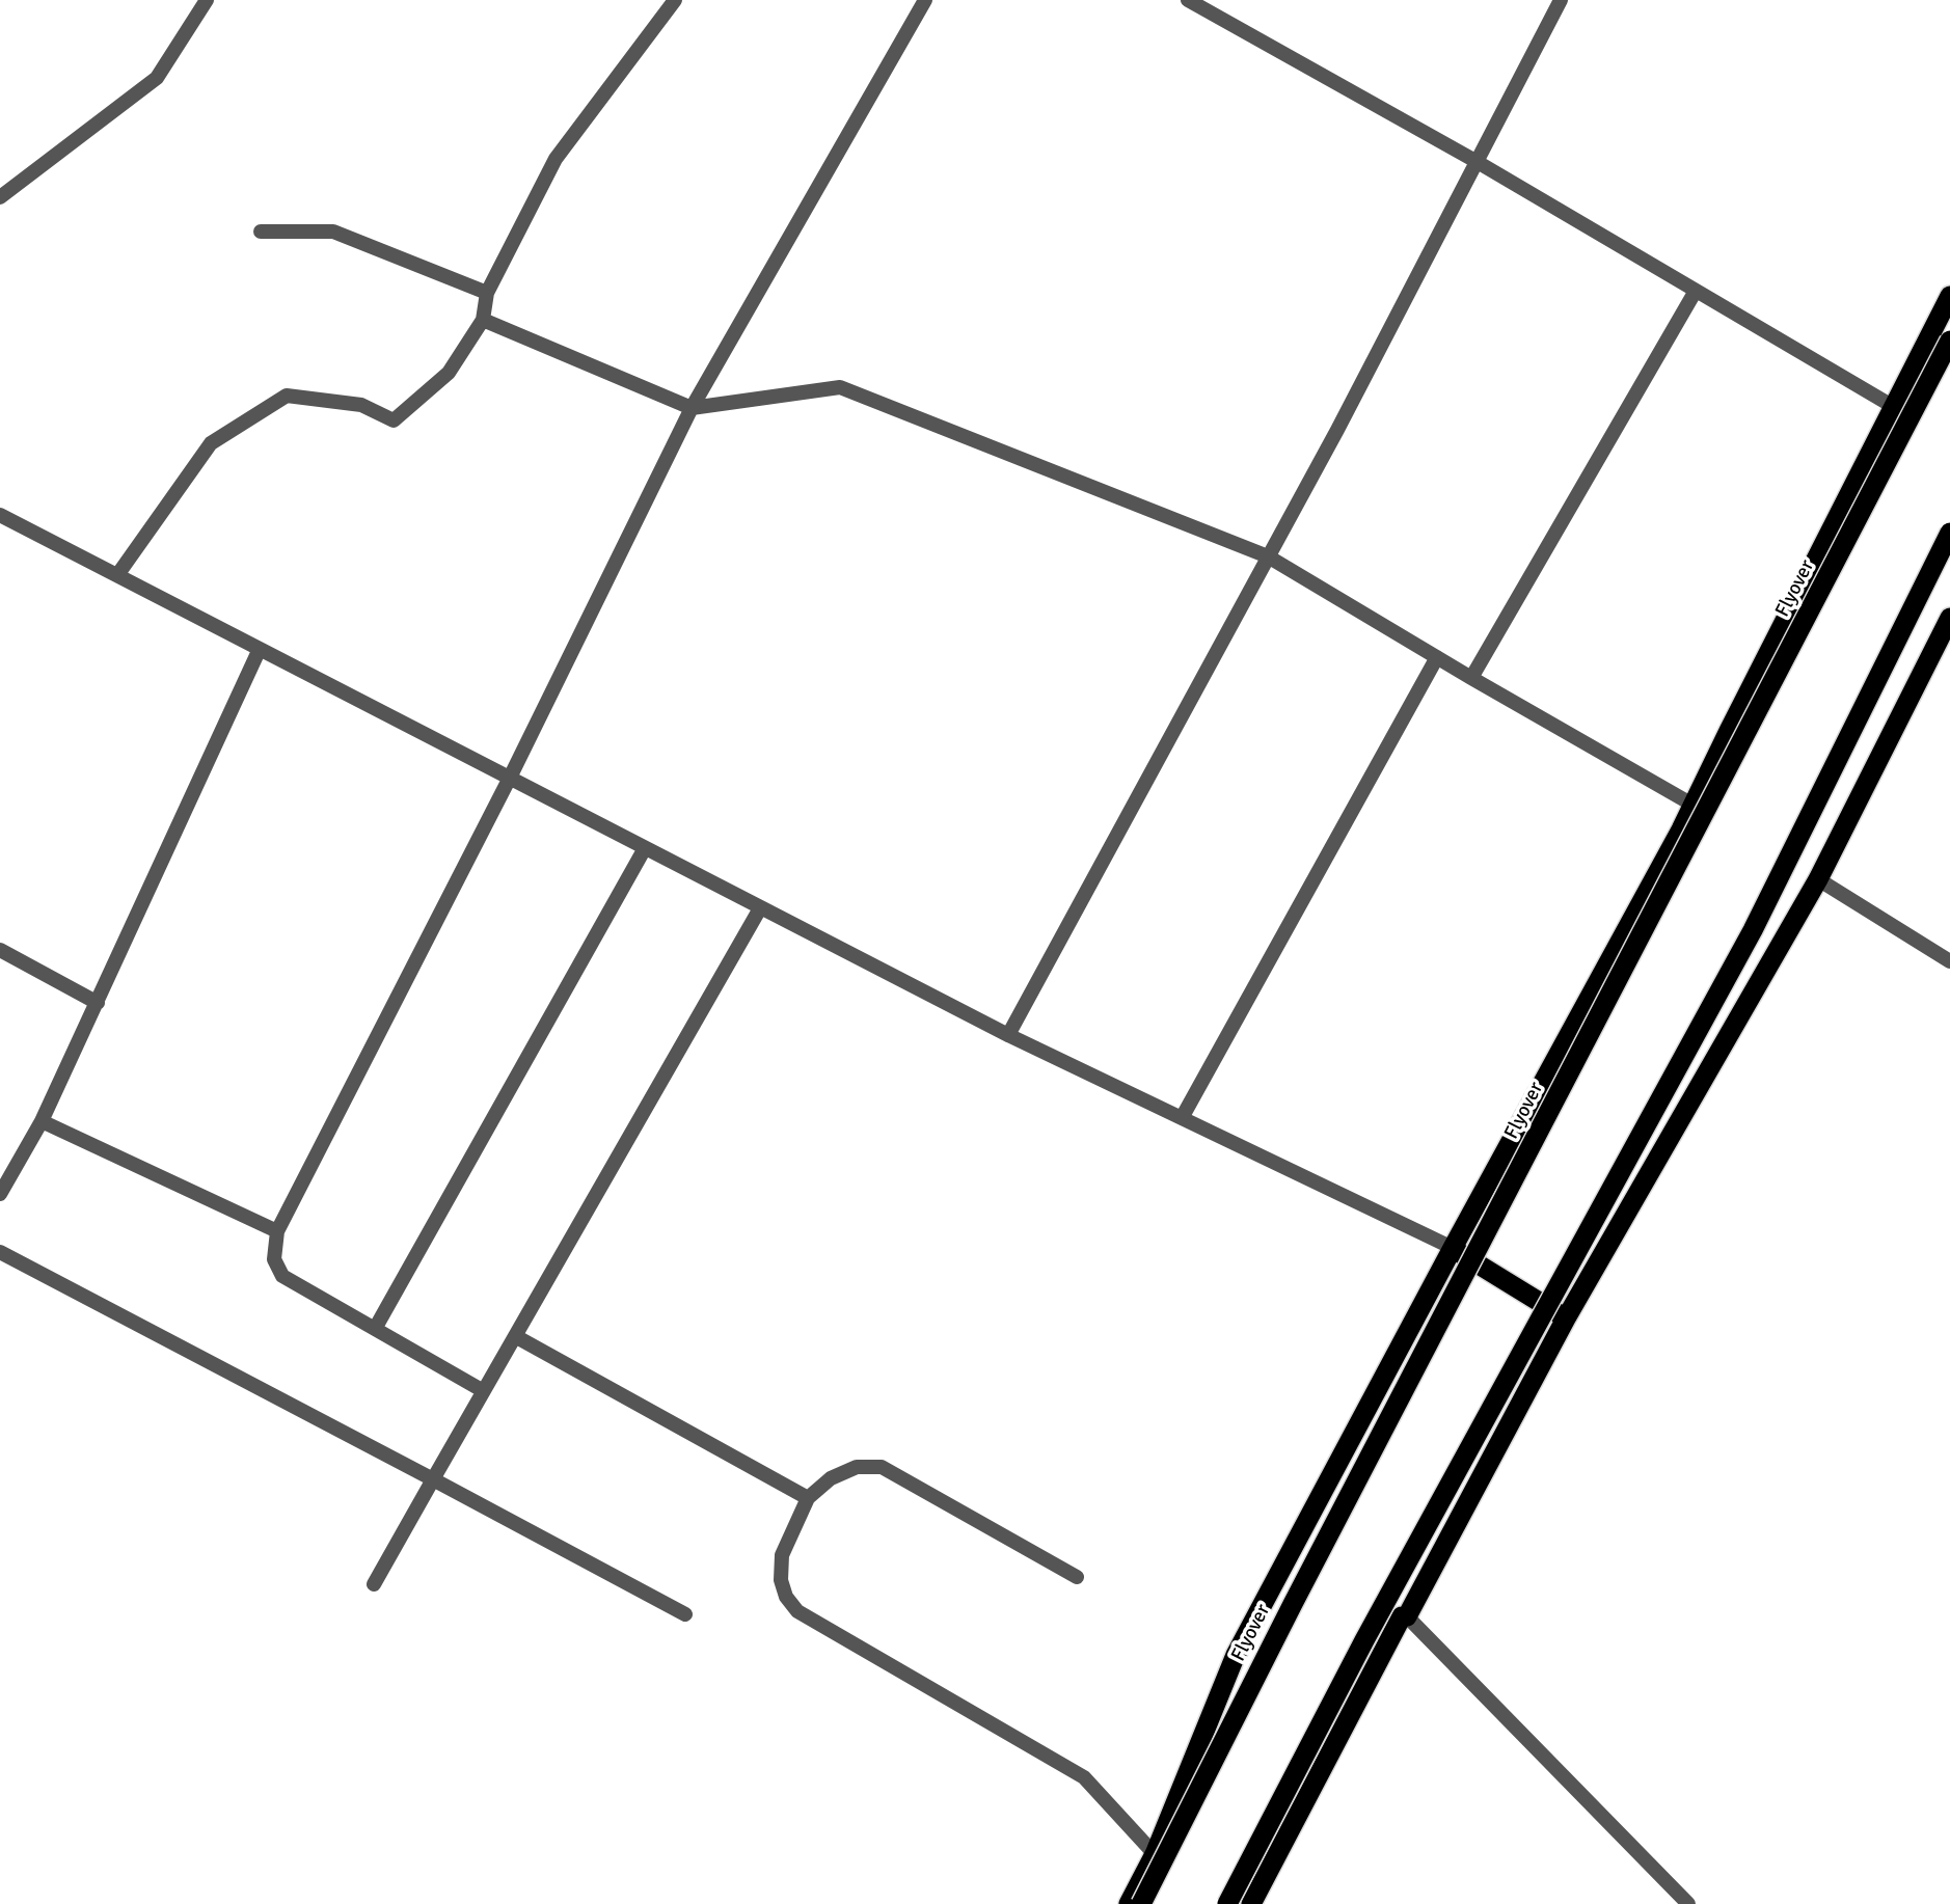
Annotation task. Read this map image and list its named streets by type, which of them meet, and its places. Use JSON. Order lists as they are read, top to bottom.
{
  "streets": {
    "highway": ["Flyover"]
  }
}
